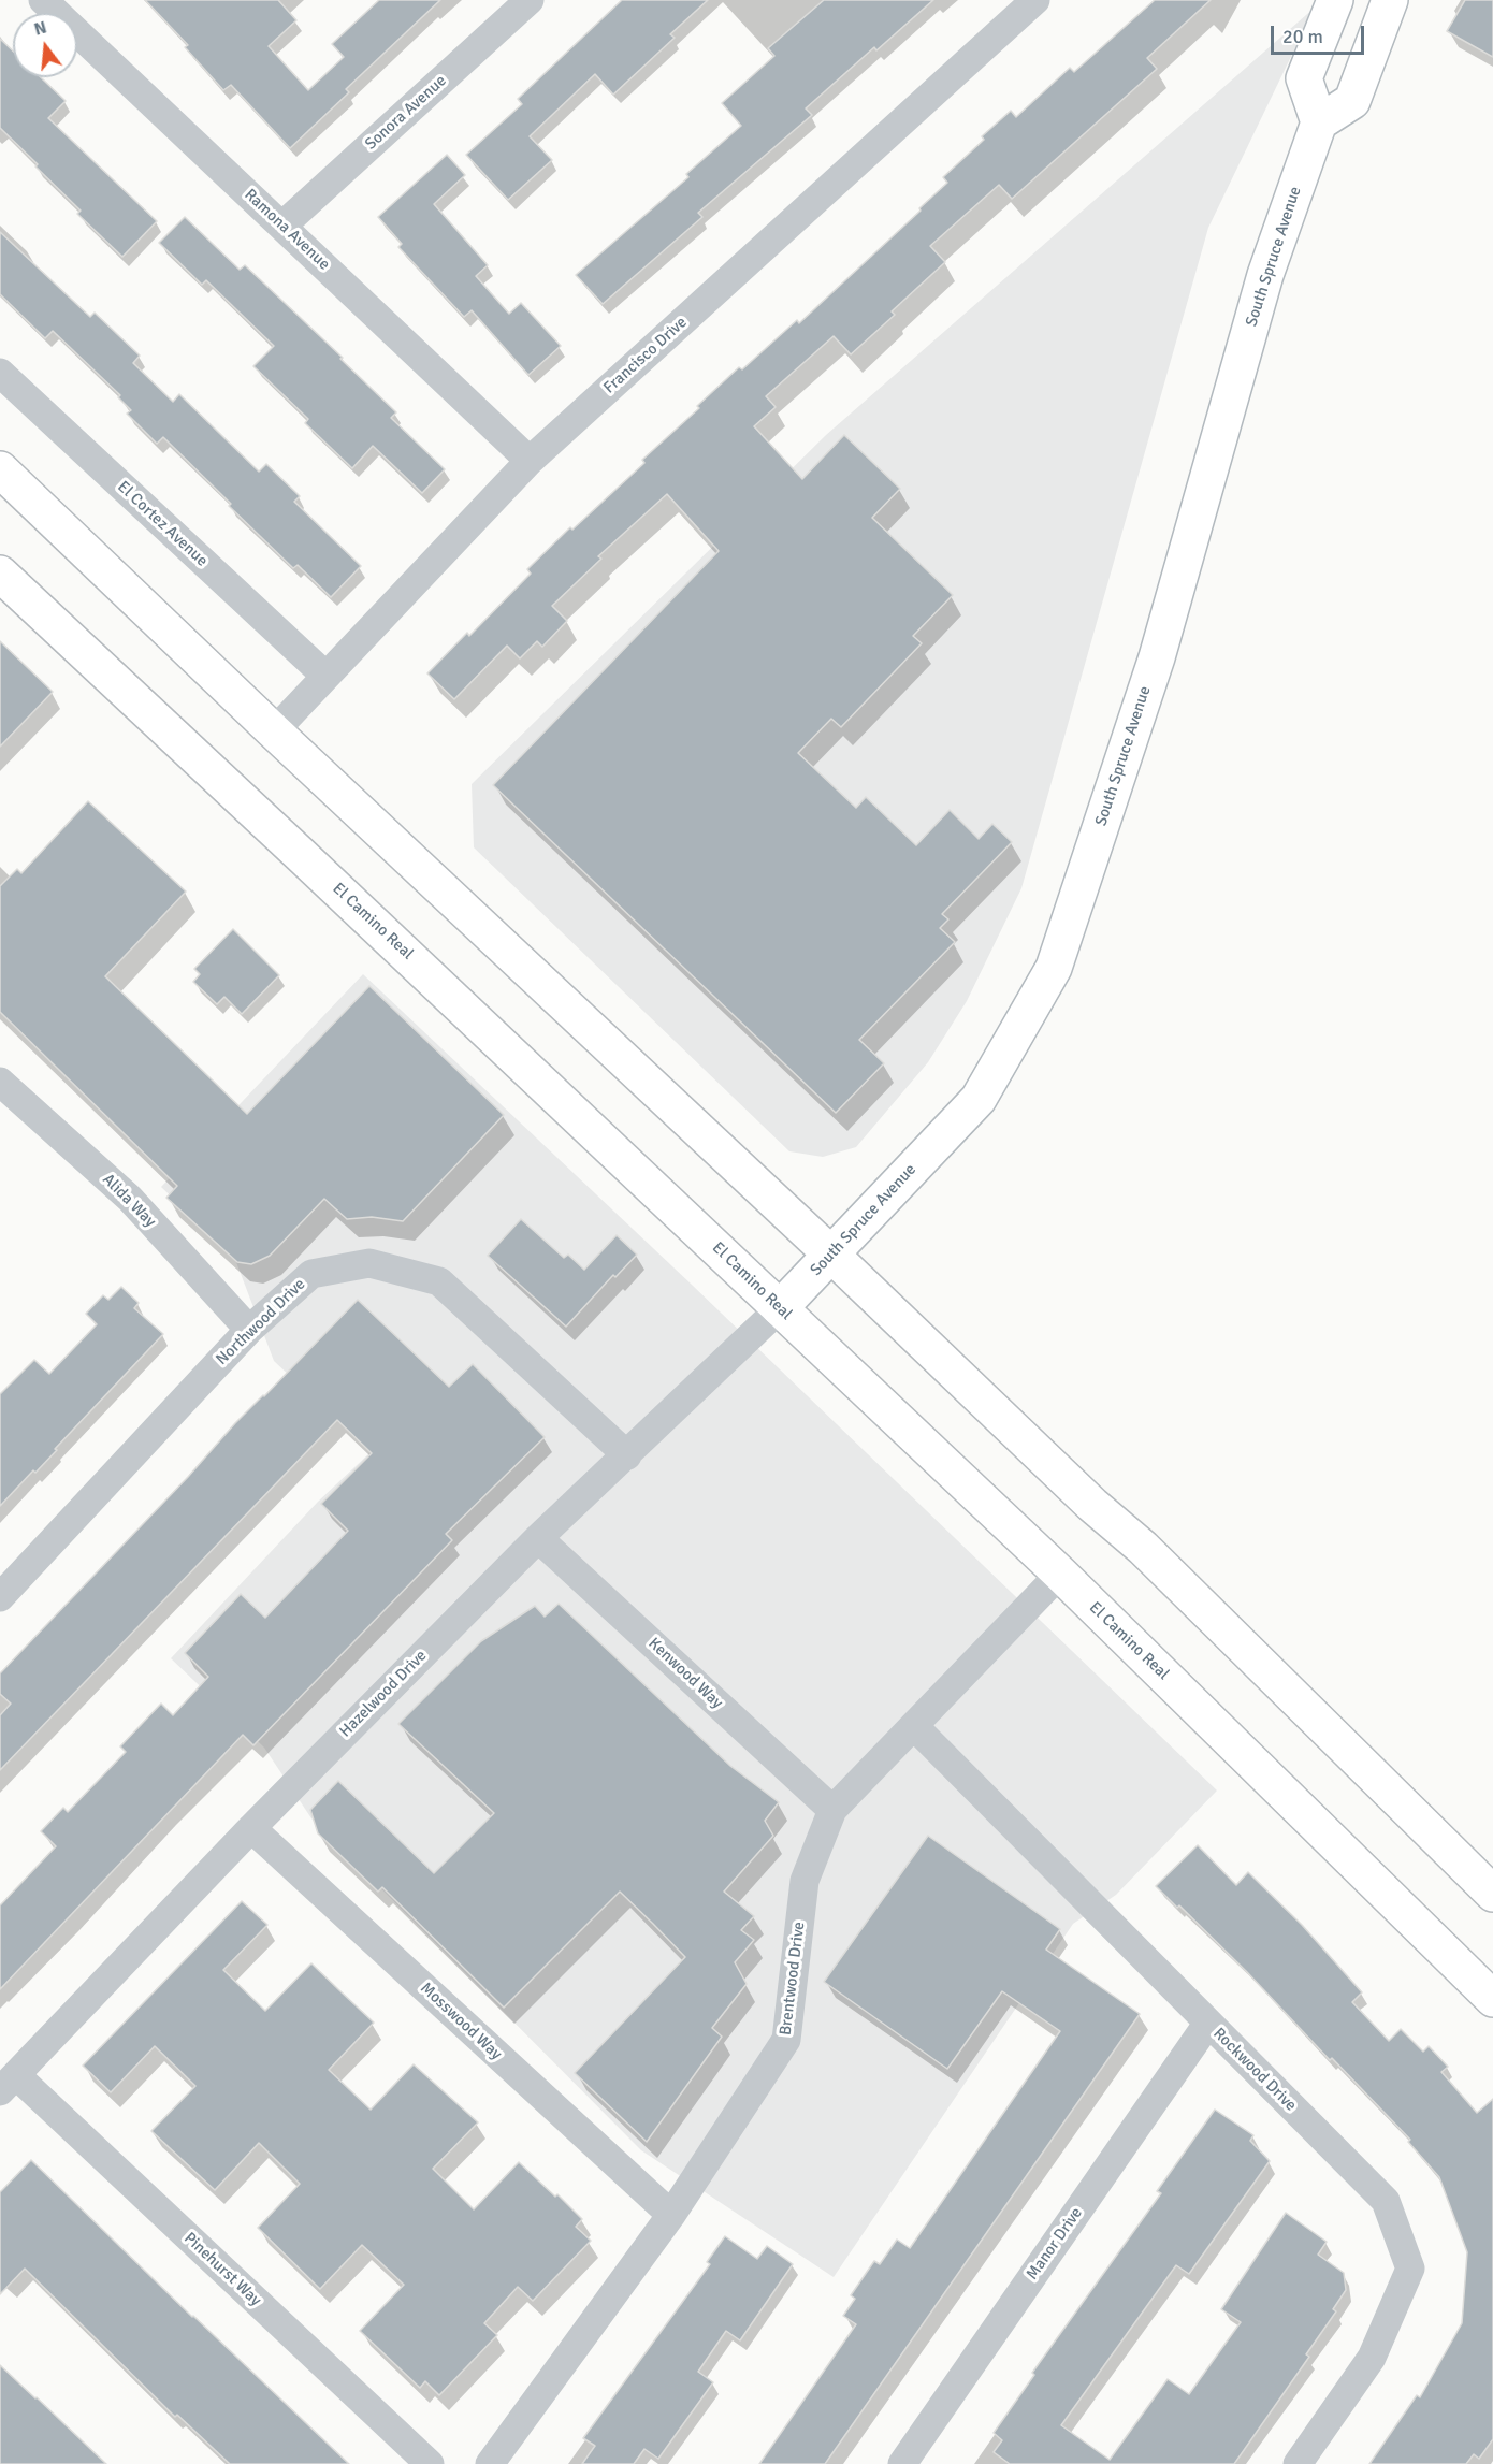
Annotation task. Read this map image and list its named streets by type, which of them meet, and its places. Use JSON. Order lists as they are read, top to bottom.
{
  "streets": {
    "main road": ["South Spruce Avenue", "El Camino Real"],
    "street": [
      "Sonora Avenue",
      "Ramona Avenue",
      "Francisco Drive",
      "El Cortez Avenue",
      "Alida Way",
      "Northwood Drive",
      "Kenwood Way",
      "Hazelwood Drive",
      "Brentwood Drive",
      "Mosswood Way",
      "Rockwood Drive",
      "Manor Drive",
      "Pinehurst Way"
    ]
  },
  "crossings": [
    ["Sonora Avenue", "Ramona Avenue"],
    ["Ramona Avenue", "Francisco Drive"],
    ["South Spruce Avenue", "El Camino Real"],
    ["South Spruce Avenue", "Hazelwood Drive"],
    ["Francisco Drive", "El Cortez Avenue"],
    ["El Camino Real", "Hazelwood Drive"],
    ["El Camino Real", "Brentwood Drive"],
    ["Alida Way", "Northwood Drive"],
    ["Northwood Drive", "Hazelwood Drive"],
    ["Kenwood Way", "Hazelwood Drive"],
    ["Kenwood Way", "Brentwood Drive"],
    ["Hazelwood Drive", "Mosswood Way"],
    ["Hazelwood Drive", "Pinehurst Way"],
    ["Brentwood Drive", "Mosswood Way"],
    ["Brentwood Drive", "Rockwood Drive"],
    ["Rockwood Drive", "Manor Drive"]
  ],
  "scale_bar": "20 m",
  "north": "top"
}
